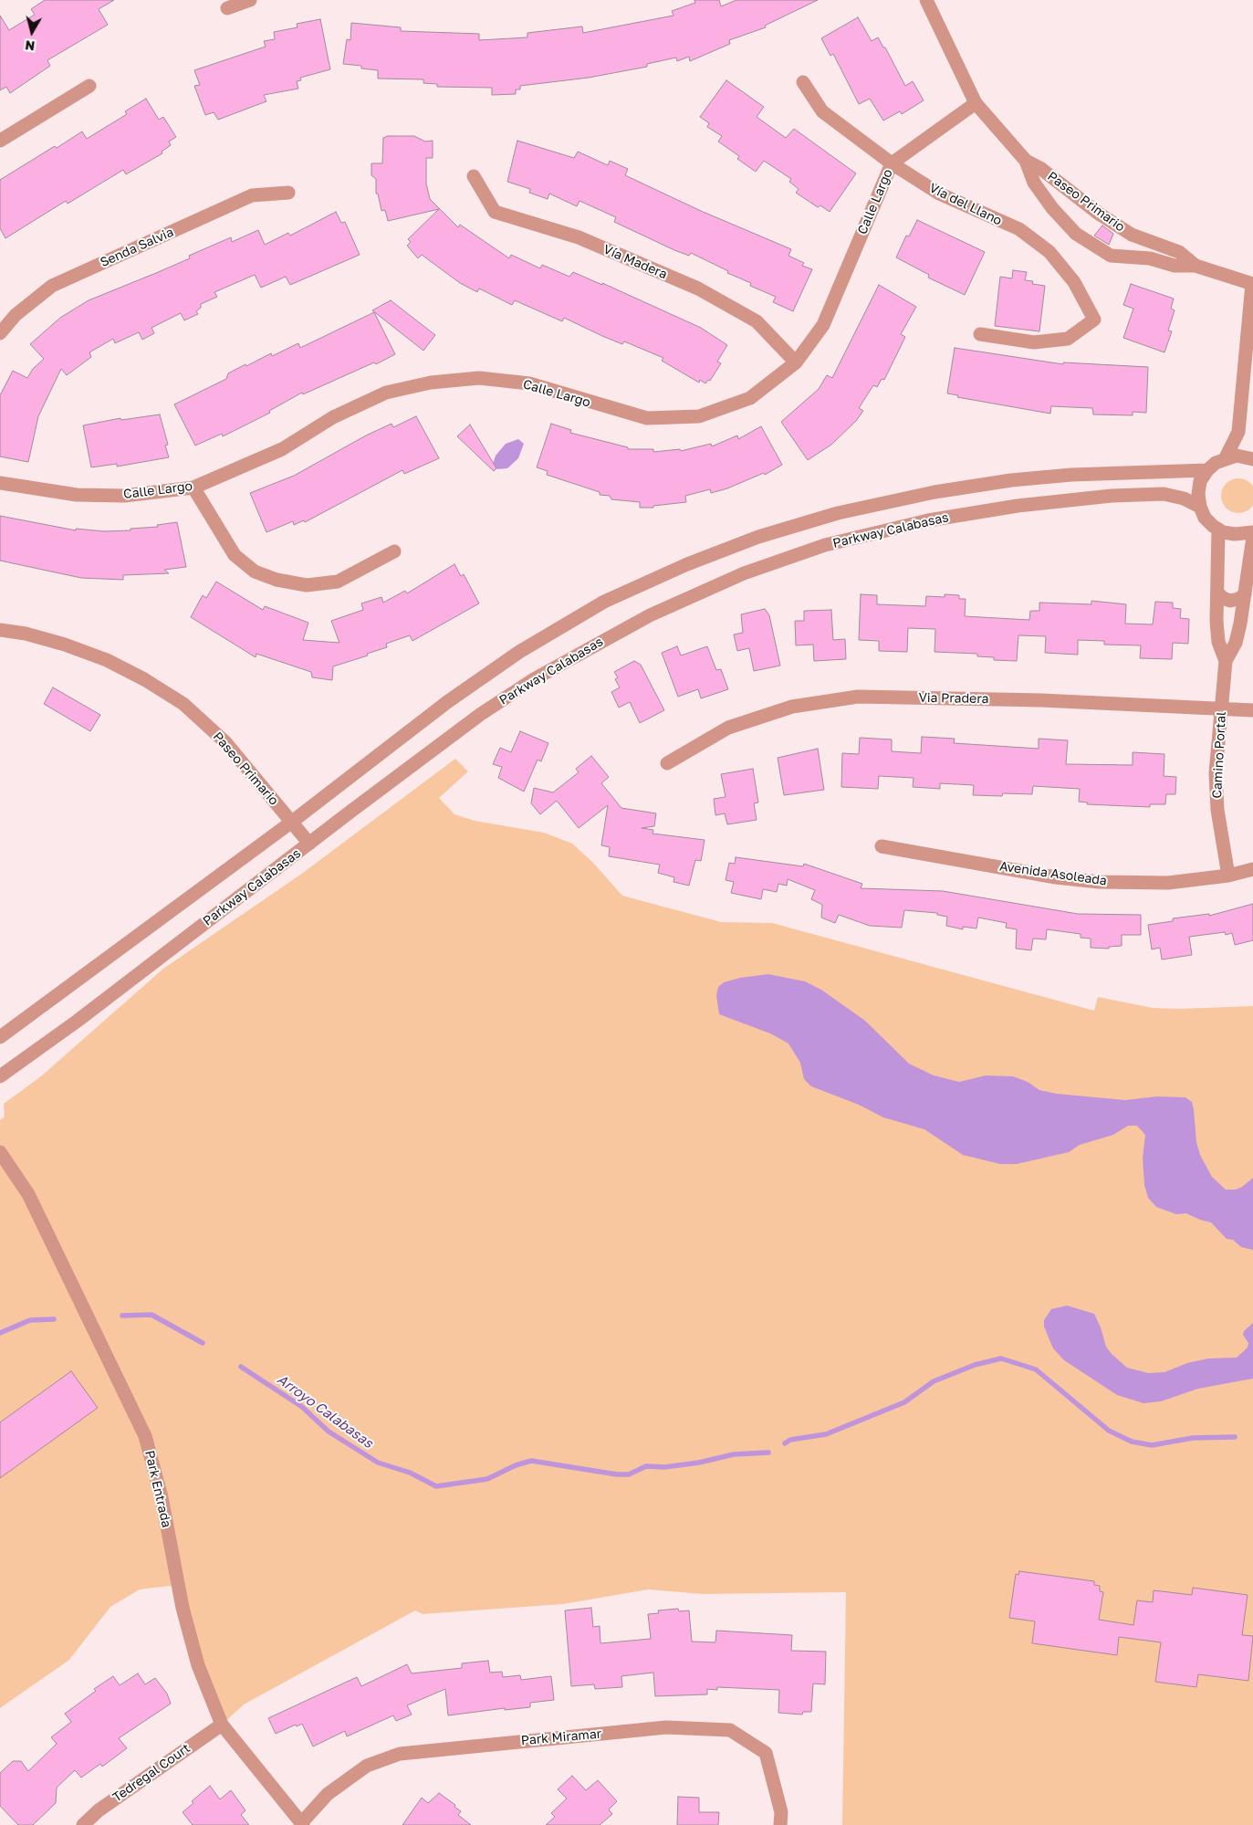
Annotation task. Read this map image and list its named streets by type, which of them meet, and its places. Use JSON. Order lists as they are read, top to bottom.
{
  "streets": {
    "street": [
      "Calle Largo",
      "Paseo Primario",
      "Vía del Llano",
      "Senda Salvia",
      "Vía Madera",
      "Parkway Calabasas",
      "Via Pradera",
      "Camino Portal",
      "Avenida Asoleada",
      "Park Entrada",
      "Park Miramar",
      "Tedregal Court"
    ]
  },
  "crossings": [
    ["Calle Largo", "Paseo Primario"],
    ["Calle Largo", "Vía del Llano"],
    ["Calle Largo", "Vía Madera"],
    ["Paseo Primario", "Parkway Calabasas"],
    ["Via Pradera", "Camino Portal"],
    ["Camino Portal", "Avenida Asoleada"],
    ["Park Entrada", "Park Miramar"],
    ["Park Entrada", "Tedregal Court"]
  ],
  "water": ["Arroyo Calabasas"],
  "north": "bottom"
}
